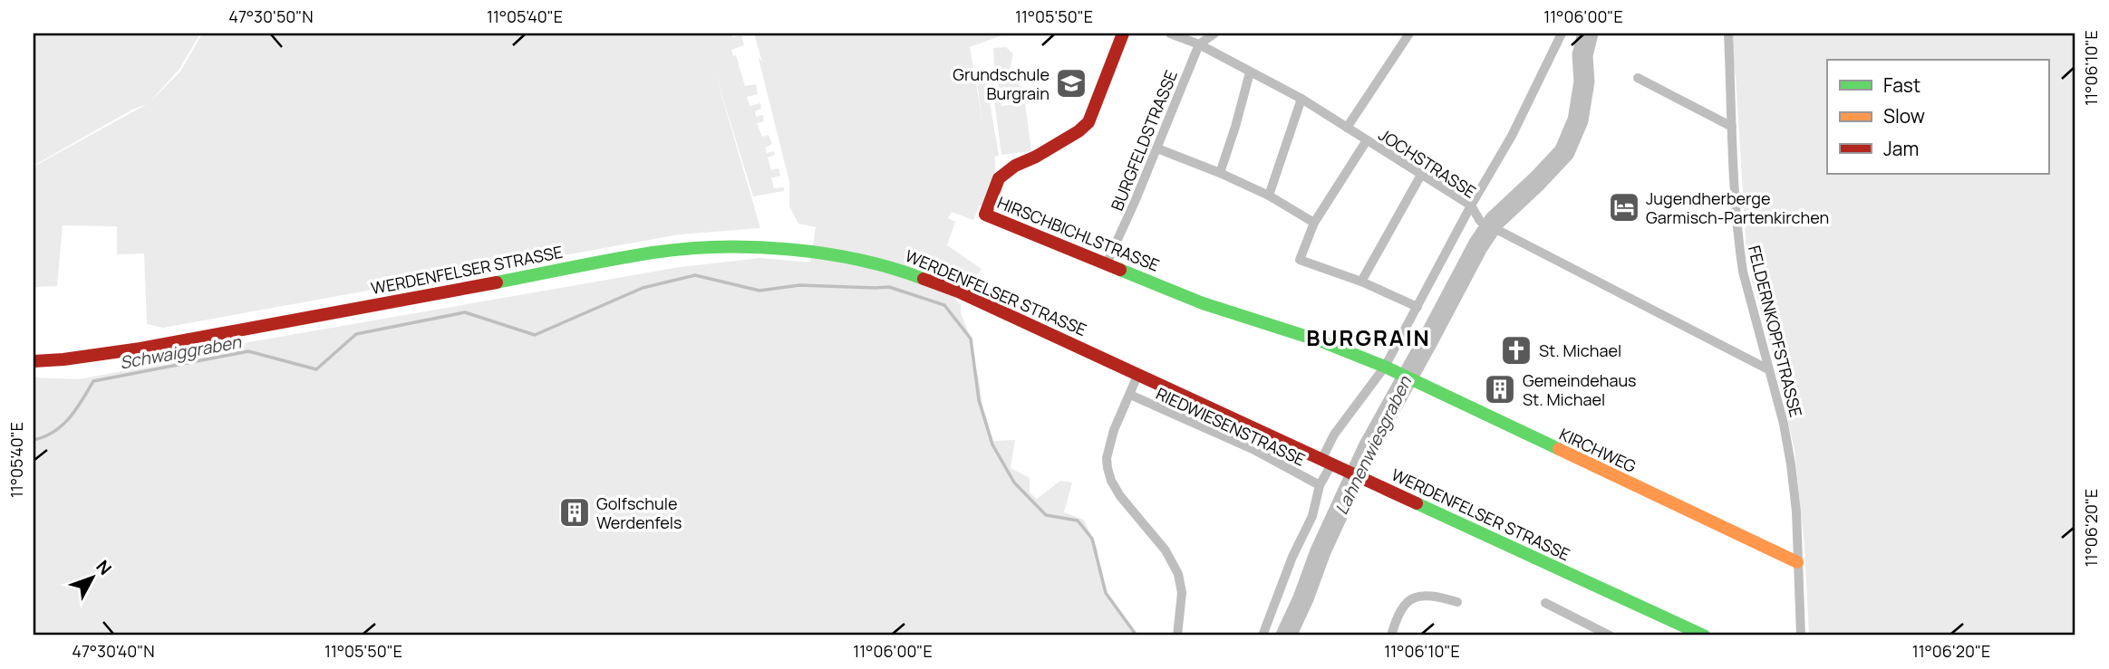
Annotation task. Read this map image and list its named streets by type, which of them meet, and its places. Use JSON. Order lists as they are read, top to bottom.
{
  "streets": {
    "street": [
      "BURGFELDSTRASSE",
      "JOCHSTRASSE",
      "HIRSCHBICHLSTRASSE",
      "WERDENFELSER STRASSE",
      "FELDERNKOPFSTRASSE",
      "RIEDWIESENSTRASSE",
      "KIRCHWEG"
    ]
  },
  "crossings": [
    ["BURGFELDSTRASSE", "JOCHSTRASSE"],
    ["BURGFELDSTRASSE", "HIRSCHBICHLSTRASSE"],
    ["JOCHSTRASSE", "FELDERNKOPFSTRASSE"],
    ["HIRSCHBICHLSTRASSE", "KIRCHWEG"],
    ["FELDERNKOPFSTRASSE", "KIRCHWEG"]
  ],
  "districts": ["BURGRAIN"],
  "water": ["Schwaiggraben", "Lahnenwiesgraben"],
  "places": {
    "school or university": ["Grundschule Burgrain"],
    "hotel": ["Jugendherberge Garmisch-Partenkirchen"],
    "church": ["St. Michael"],
    "building": ["Gemeindehaus St. Michael", "Golfschule Werdenfels"]
  },
  "legend": ["Fast", "Slow", "Jam"],
  "north": "top right",
  "coordinates": [
    "47°30'50\"N",
    "11°05'40\"E",
    "11°05'50\"E",
    "11°06'00\"E",
    "11°06'10\"E",
    "11°06'20\"E",
    "47°30'40\"N"
  ]
}
